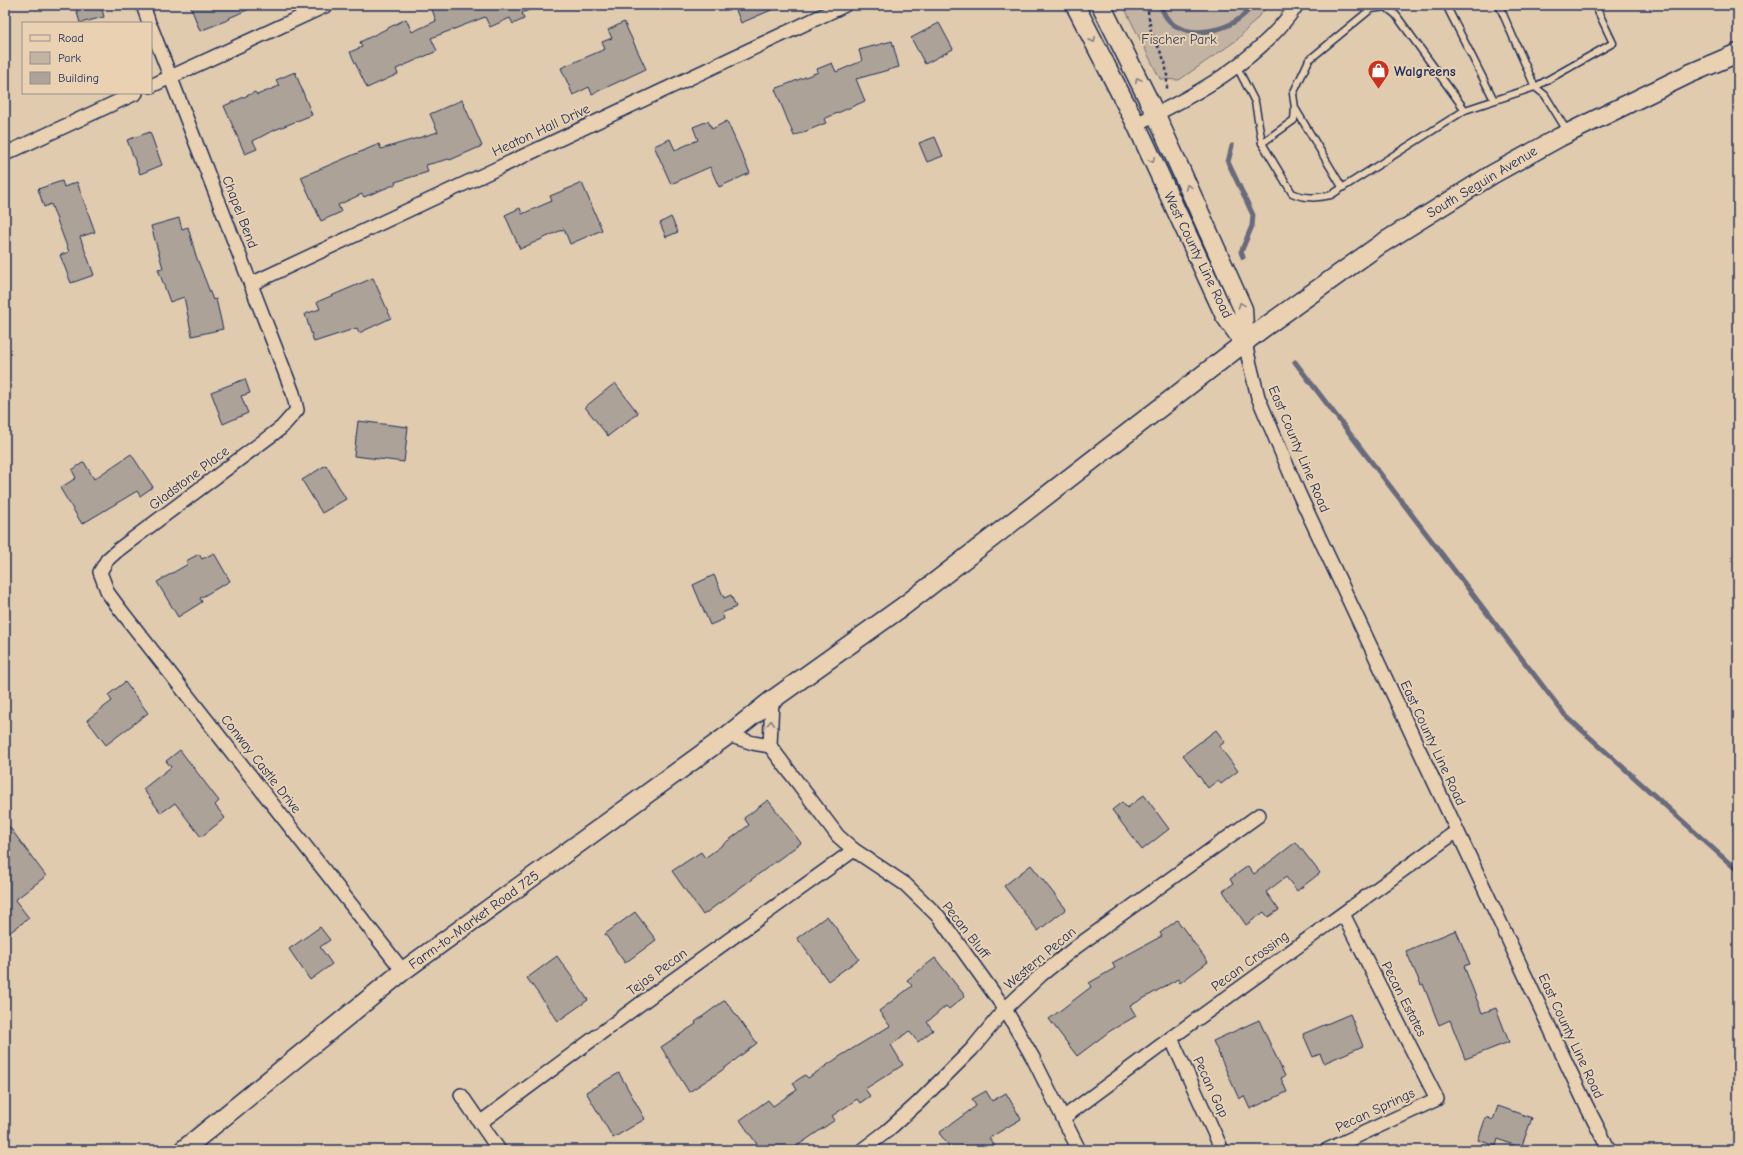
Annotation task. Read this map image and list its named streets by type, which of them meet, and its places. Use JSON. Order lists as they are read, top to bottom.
{
  "streets": {
    "main road": ["South Seguin Avenue", "West County Line Road", "Farm-to-Market Road 725"],
    "street": [
      "Heaton Hall Drive",
      "Chapel Bend",
      "East County Line Road",
      "Gladstone Place",
      "Conway Castle Drive",
      "Pecan Bluff",
      "Western Pecan",
      "Pecan Crossing",
      "Tejas Pecan",
      "Pecan Estates",
      "Pecan Gap",
      "Pecan Springs"
    ]
  },
  "crossings": [
    ["Heaton Hall Drive", "Chapel Bend"],
    ["South Seguin Avenue", "West County Line Road"],
    ["South Seguin Avenue", "East County Line Road"],
    ["South Seguin Avenue", "Farm-to-Market Road 725"],
    ["Chapel Bend", "Gladstone Place"],
    ["West County Line Road", "East County Line Road"],
    ["East County Line Road", "Pecan Crossing"],
    ["Gladstone Place", "Conway Castle Drive"],
    ["Conway Castle Drive", "Farm-to-Market Road 725"],
    ["Pecan Bluff", "Western Pecan"],
    ["Pecan Bluff", "Pecan Crossing"],
    ["Pecan Bluff", "Tejas Pecan"],
    ["Pecan Crossing", "Pecan Estates"],
    ["Pecan Crossing", "Pecan Gap"],
    ["Pecan Estates", "Pecan Springs"]
  ],
  "parks": ["Fischer Park"],
  "places": {
    "shop": ["Walgreens"]
  },
  "legend": ["Road", "Park", "Building"]
}
